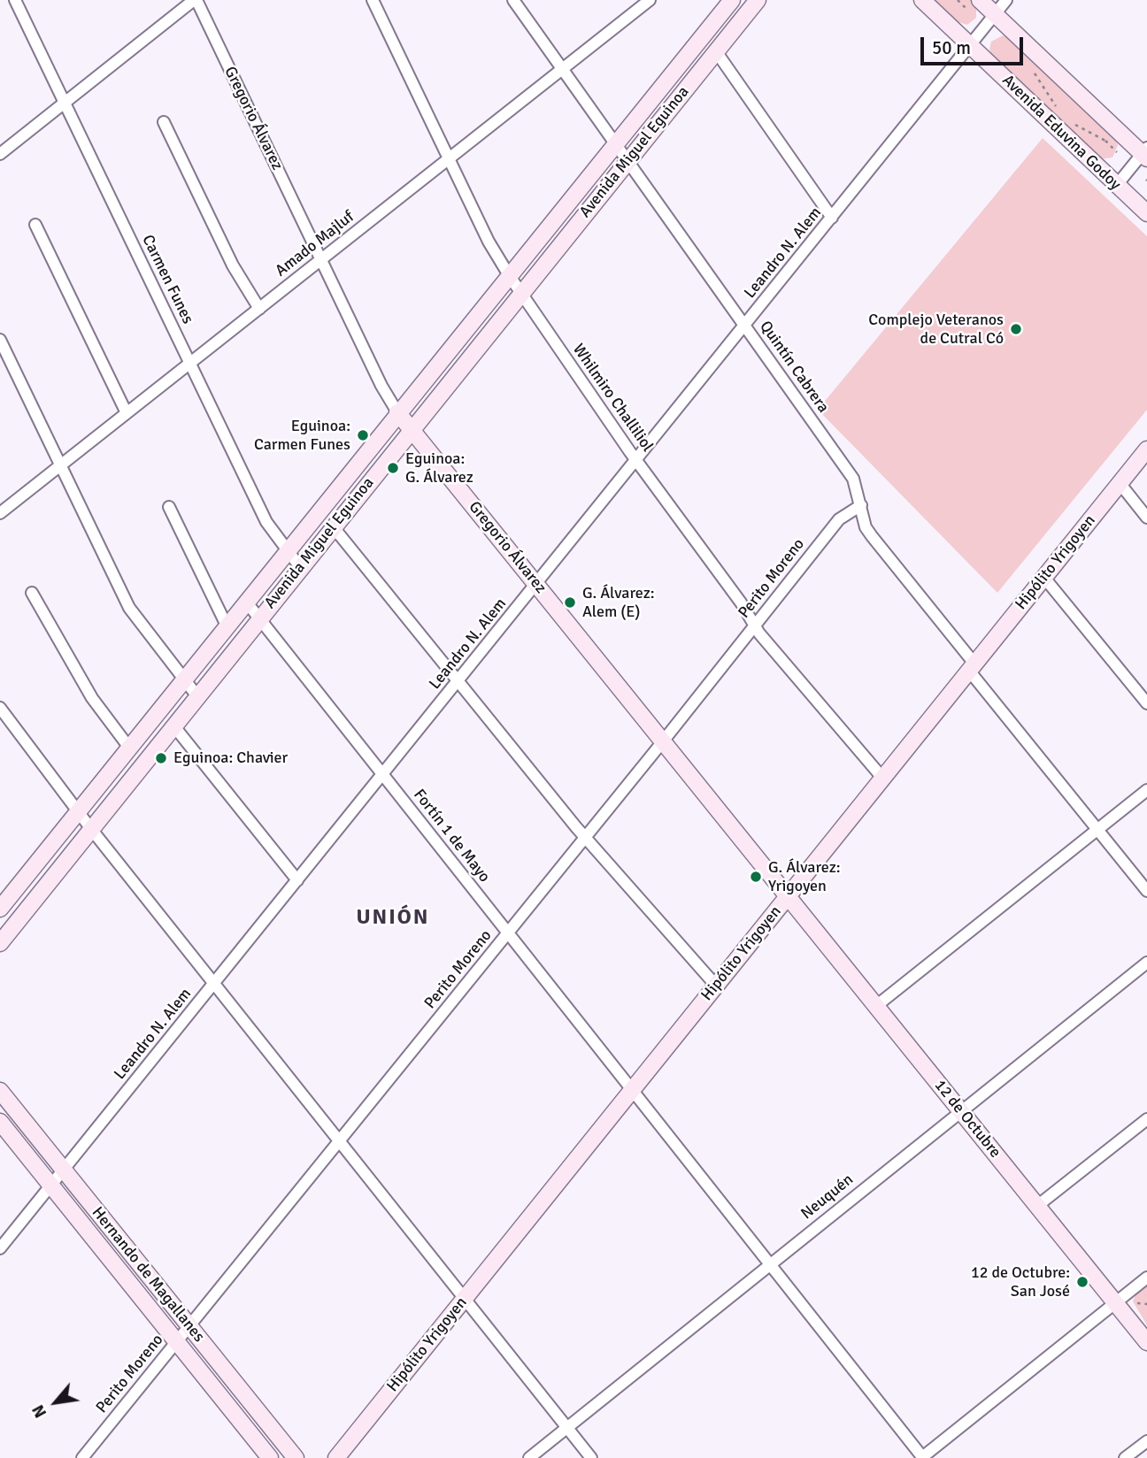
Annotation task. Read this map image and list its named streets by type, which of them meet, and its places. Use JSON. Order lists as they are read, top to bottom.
{
  "streets": {
    "main road": [
      "Gregorio Álvarez",
      "Avenida Eduvina Godoy",
      "Avenida Miguel Eguinoa",
      "Hipólito Yrigoyen",
      "12 de Octubre",
      "Hernando de Magallanes"
    ],
    "street": [
      "Amado Majluf",
      "Leandro N. Alem",
      "Carmen Funes",
      "Quintín Cabrera",
      "Whilmiro Challiliol",
      "Perito Moreno",
      "Fortín 1 de Mayo",
      "Neuquén"
    ]
  },
  "crossings": [
    ["Gregorio Álvarez", "Avenida Miguel Eguinoa"],
    ["Gregorio Álvarez", "Amado Majluf"],
    ["Gregorio Álvarez", "Leandro N. Alem"],
    ["Gregorio Álvarez", "Hipólito Yrigoyen"],
    ["Gregorio Álvarez", "Perito Moreno"],
    ["Gregorio Álvarez", "12 de Octubre"],
    ["Avenida Eduvina Godoy", "Leandro N. Alem"],
    ["Avenida Miguel Eguinoa", "Carmen Funes"],
    ["Avenida Miguel Eguinoa", "Quintín Cabrera"],
    ["Avenida Miguel Eguinoa", "Whilmiro Challiliol"],
    ["Avenida Miguel Eguinoa", "Fortín 1 de Mayo"],
    ["Amado Majluf", "Carmen Funes"],
    ["Amado Majluf", "Quintín Cabrera"],
    ["Amado Majluf", "Whilmiro Challiliol"],
    ["Leandro N. Alem", "Quintín Cabrera"],
    ["Leandro N. Alem", "Whilmiro Challiliol"],
    ["Leandro N. Alem", "Fortín 1 de Mayo"],
    ["Leandro N. Alem", "Hernando de Magallanes"],
    ["Quintín Cabrera", "Hipólito Yrigoyen"],
    ["Quintín Cabrera", "Perito Moreno"],
    ["Whilmiro Challiliol", "Hipólito Yrigoyen"],
    ["Whilmiro Challiliol", "Perito Moreno"],
    ["Hipólito Yrigoyen", "Fortín 1 de Mayo"],
    ["Hipólito Yrigoyen", "12 de Octubre"],
    ["Perito Moreno", "Fortín 1 de Mayo"],
    ["Perito Moreno", "Hernando de Magallanes"],
    ["Fortín 1 de Mayo", "Neuquén"],
    ["12 de Octubre", "Neuquén"]
  ],
  "districts": ["UNIÓN"],
  "places": [
    "Complejo Veteranos de Cutral Có",
    "Eguinoa: Carmen Funes",
    "Eguinoa: G. Álvarez",
    "G. Álvarez: Alem (E)",
    "Eguinoa: Chavier",
    "G. Álvarez: Yrigoyen",
    "12 de Octubre: San José"
  ],
  "scale_bar": "50 m",
  "north": "bottom left"
}
